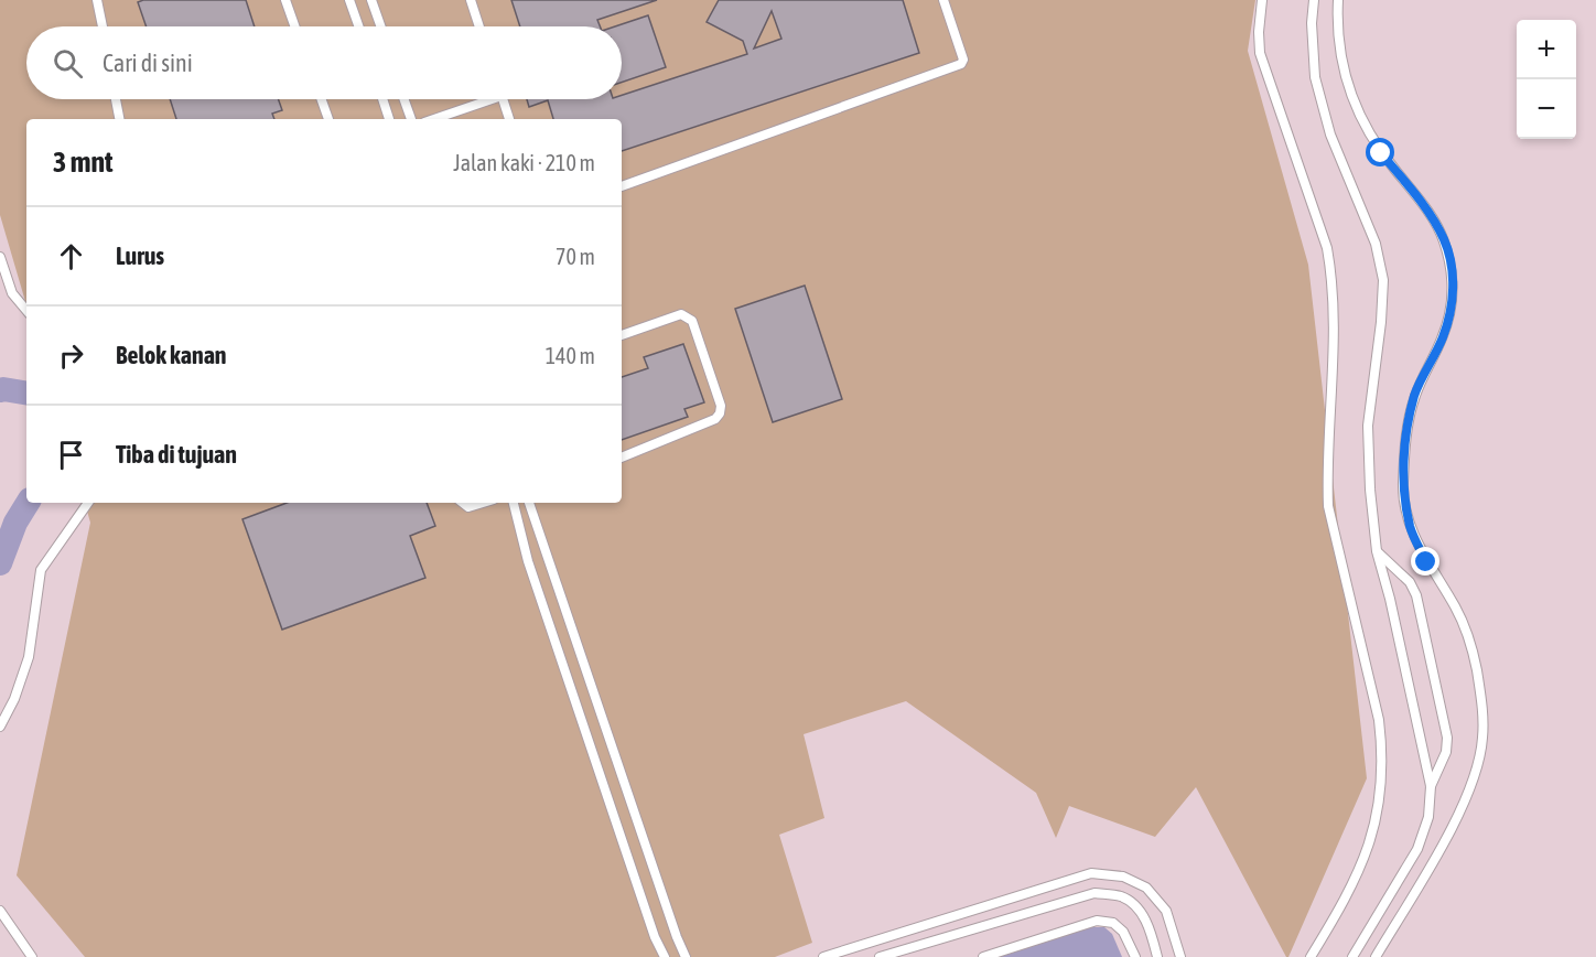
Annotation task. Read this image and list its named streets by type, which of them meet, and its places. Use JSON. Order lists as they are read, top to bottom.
{
  "page": {
    "map_buttons": ["+", "−"],
    "search": "Cari di sini",
    "heading": ["3 mnt", "Jalan kaki · 210 m"],
    "list": [
      ["Lurus", "70 m"],
      ["Belok kanan", "140 m"],
      "Tiba di tujuan"
    ]
  }
}
